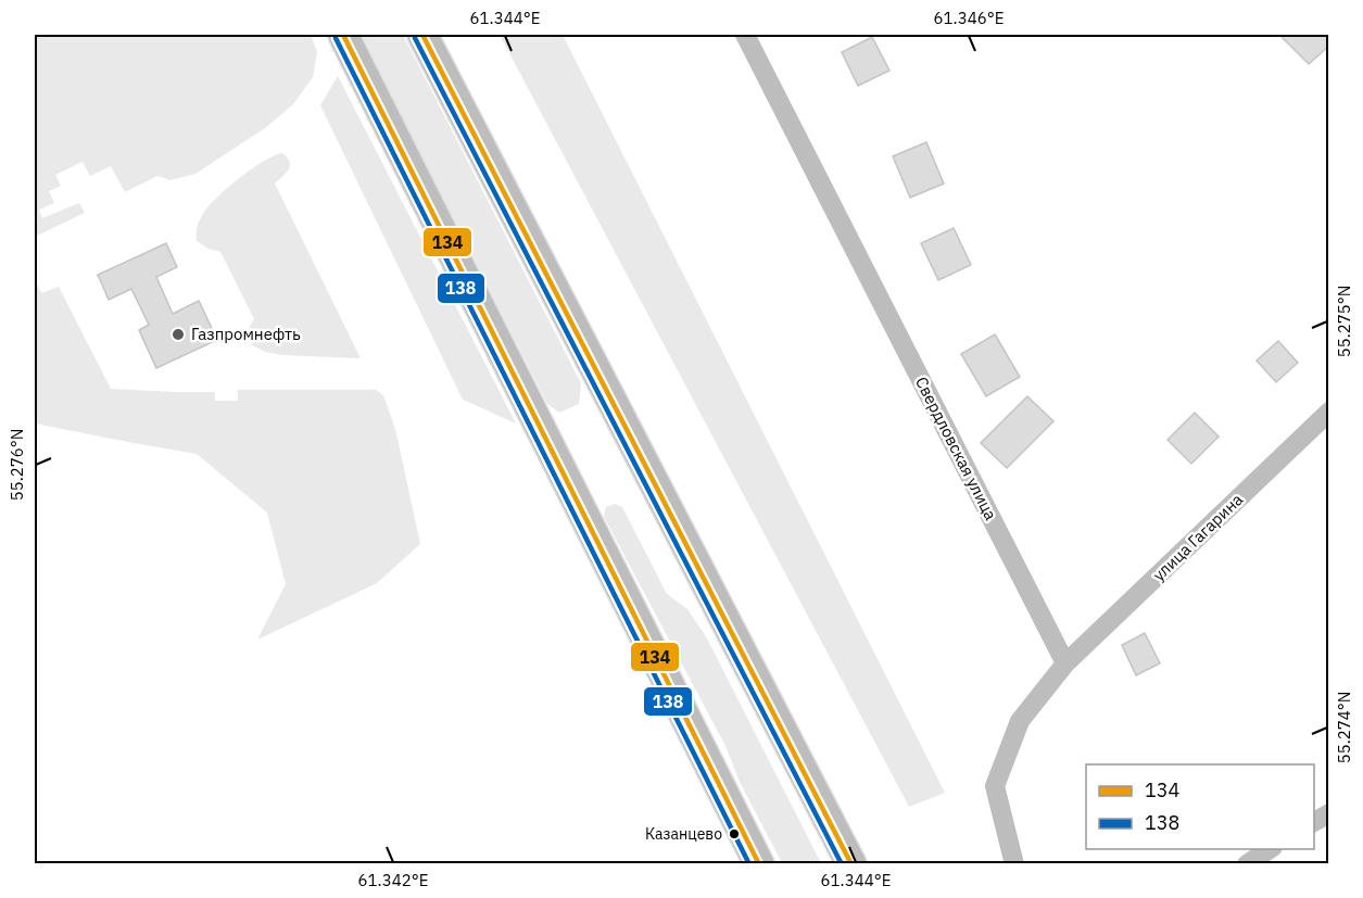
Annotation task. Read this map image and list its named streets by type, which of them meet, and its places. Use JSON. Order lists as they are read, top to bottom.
{
  "streets": {
    "street": ["Свердловская улица", "улица Гагарина"]
  },
  "crossings": [
    ["Свердловская улица", "улица Гагарина"]
  ],
  "places": ["Газпромнефть", "Казанцево"],
  "lines": ["transit line 134", "transit line 138"],
  "legend": ["134", "138"],
  "coordinates": [
    "61.344°E",
    "61.346°E",
    "55.275°N",
    "55.276°N",
    "55.274°N",
    "61.342°E"
  ]
}
